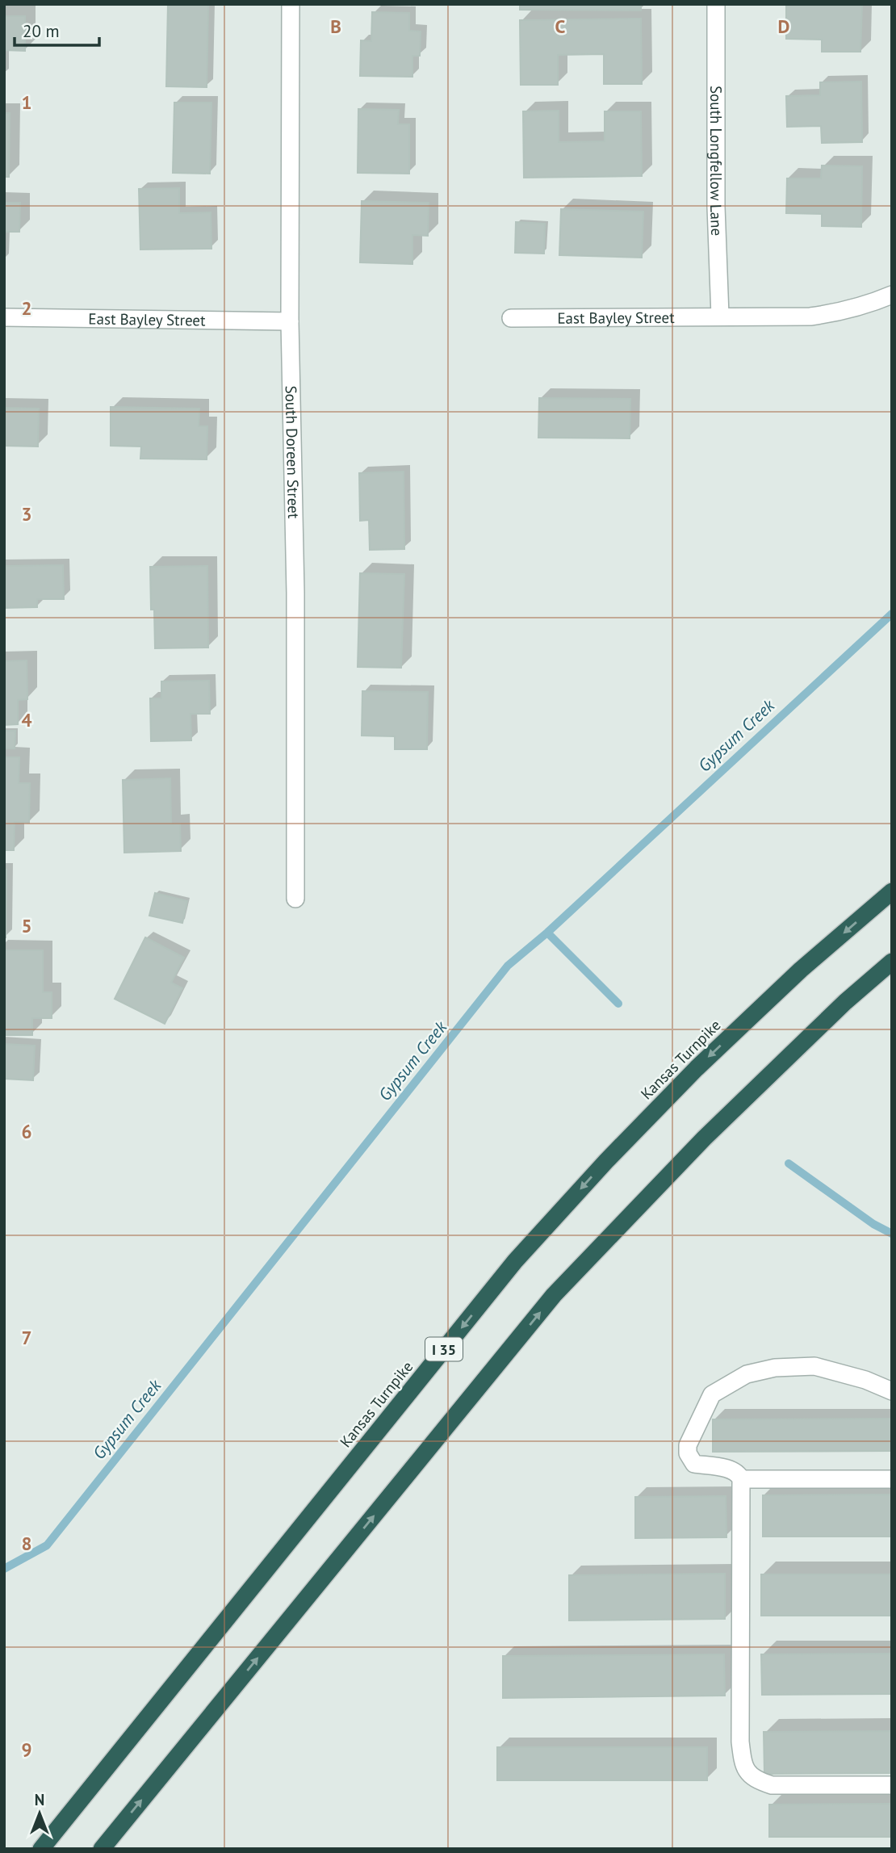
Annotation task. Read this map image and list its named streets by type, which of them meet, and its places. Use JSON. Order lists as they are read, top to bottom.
{
  "streets": {
    "highway": ["Kansas Turnpike", "I 35"],
    "street": ["South Longfellow Lane", "East Bayley Street", "South Doreen Street"]
  },
  "crossings": [
    ["South Longfellow Lane", "East Bayley Street"],
    ["East Bayley Street", "South Doreen Street"]
  ],
  "water": ["Gypsum Creek"],
  "scale_bar": "20 m",
  "north": "top",
  "grid": {
    "columns": ["B", "C", "D"],
    "rows": [
      "1",
      "2",
      "3",
      "4",
      "5",
      "6",
      "7",
      "8",
      "9"
    ]
  }
}
